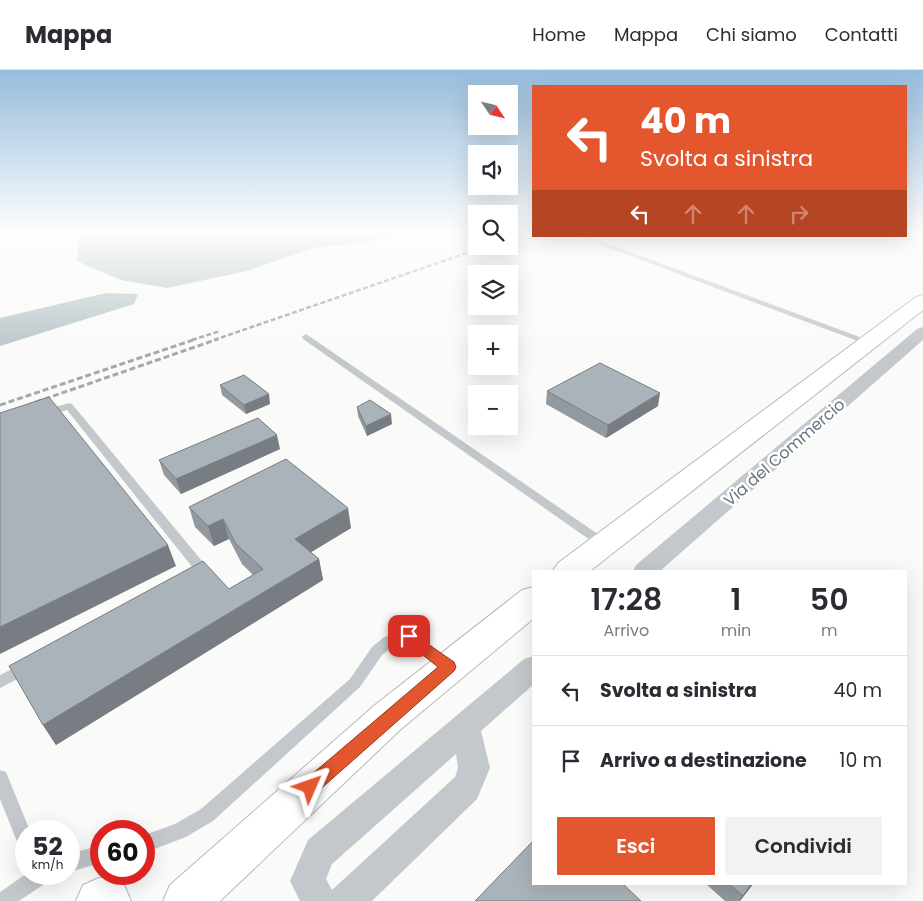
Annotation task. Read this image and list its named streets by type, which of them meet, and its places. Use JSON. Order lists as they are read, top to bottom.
{
  "streets": {
    "street": ["Via del Commercio"]
  },
  "north": "bottom right",
  "page": {
    "header": "Mappa",
    "nav": [
      "Home",
      "Mappa",
      "Chi siamo",
      "Contatti"
    ],
    "map_buttons": ["+", "−"],
    "turn": ["40 m", "Svolta a sinistra"],
    "eta": [
      "17:28",
      "Arrivo",
      "1",
      "min",
      "50",
      "m"
    ],
    "list": [
      {
        "name": "Svolta a sinistra",
        "value": "40 m"
      },
      {
        "name": "Arrivo a destinazione",
        "value": "10 m"
      }
    ],
    "buttons": ["Esci", "Condividi"],
    "speed": "52 km/h",
    "limit": "60"
  }
}
